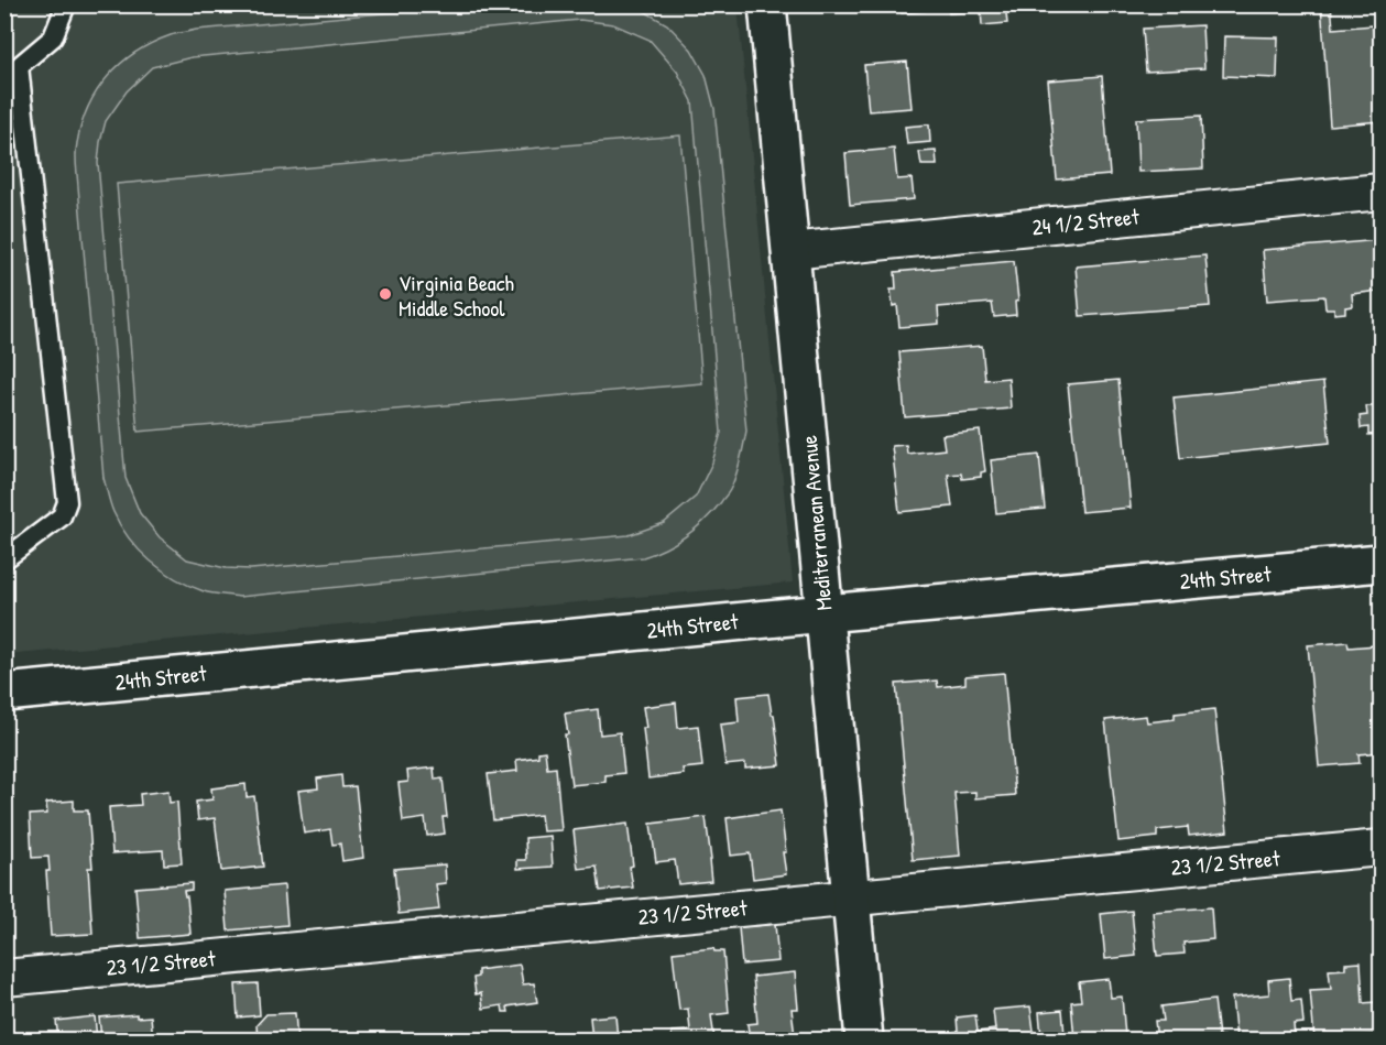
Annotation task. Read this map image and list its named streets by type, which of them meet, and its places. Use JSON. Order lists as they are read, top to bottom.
{
  "streets": {
    "street": [
      "24 1/2 Street",
      "Mediterranean Avenue",
      "24th Street",
      "23 1/2 Street"
    ]
  },
  "crossings": [
    ["24 1/2 Street", "Mediterranean Avenue"],
    ["Mediterranean Avenue", "24th Street"],
    ["Mediterranean Avenue", "23 1/2 Street"]
  ],
  "places": ["Virginia Beach Middle School"]
}
